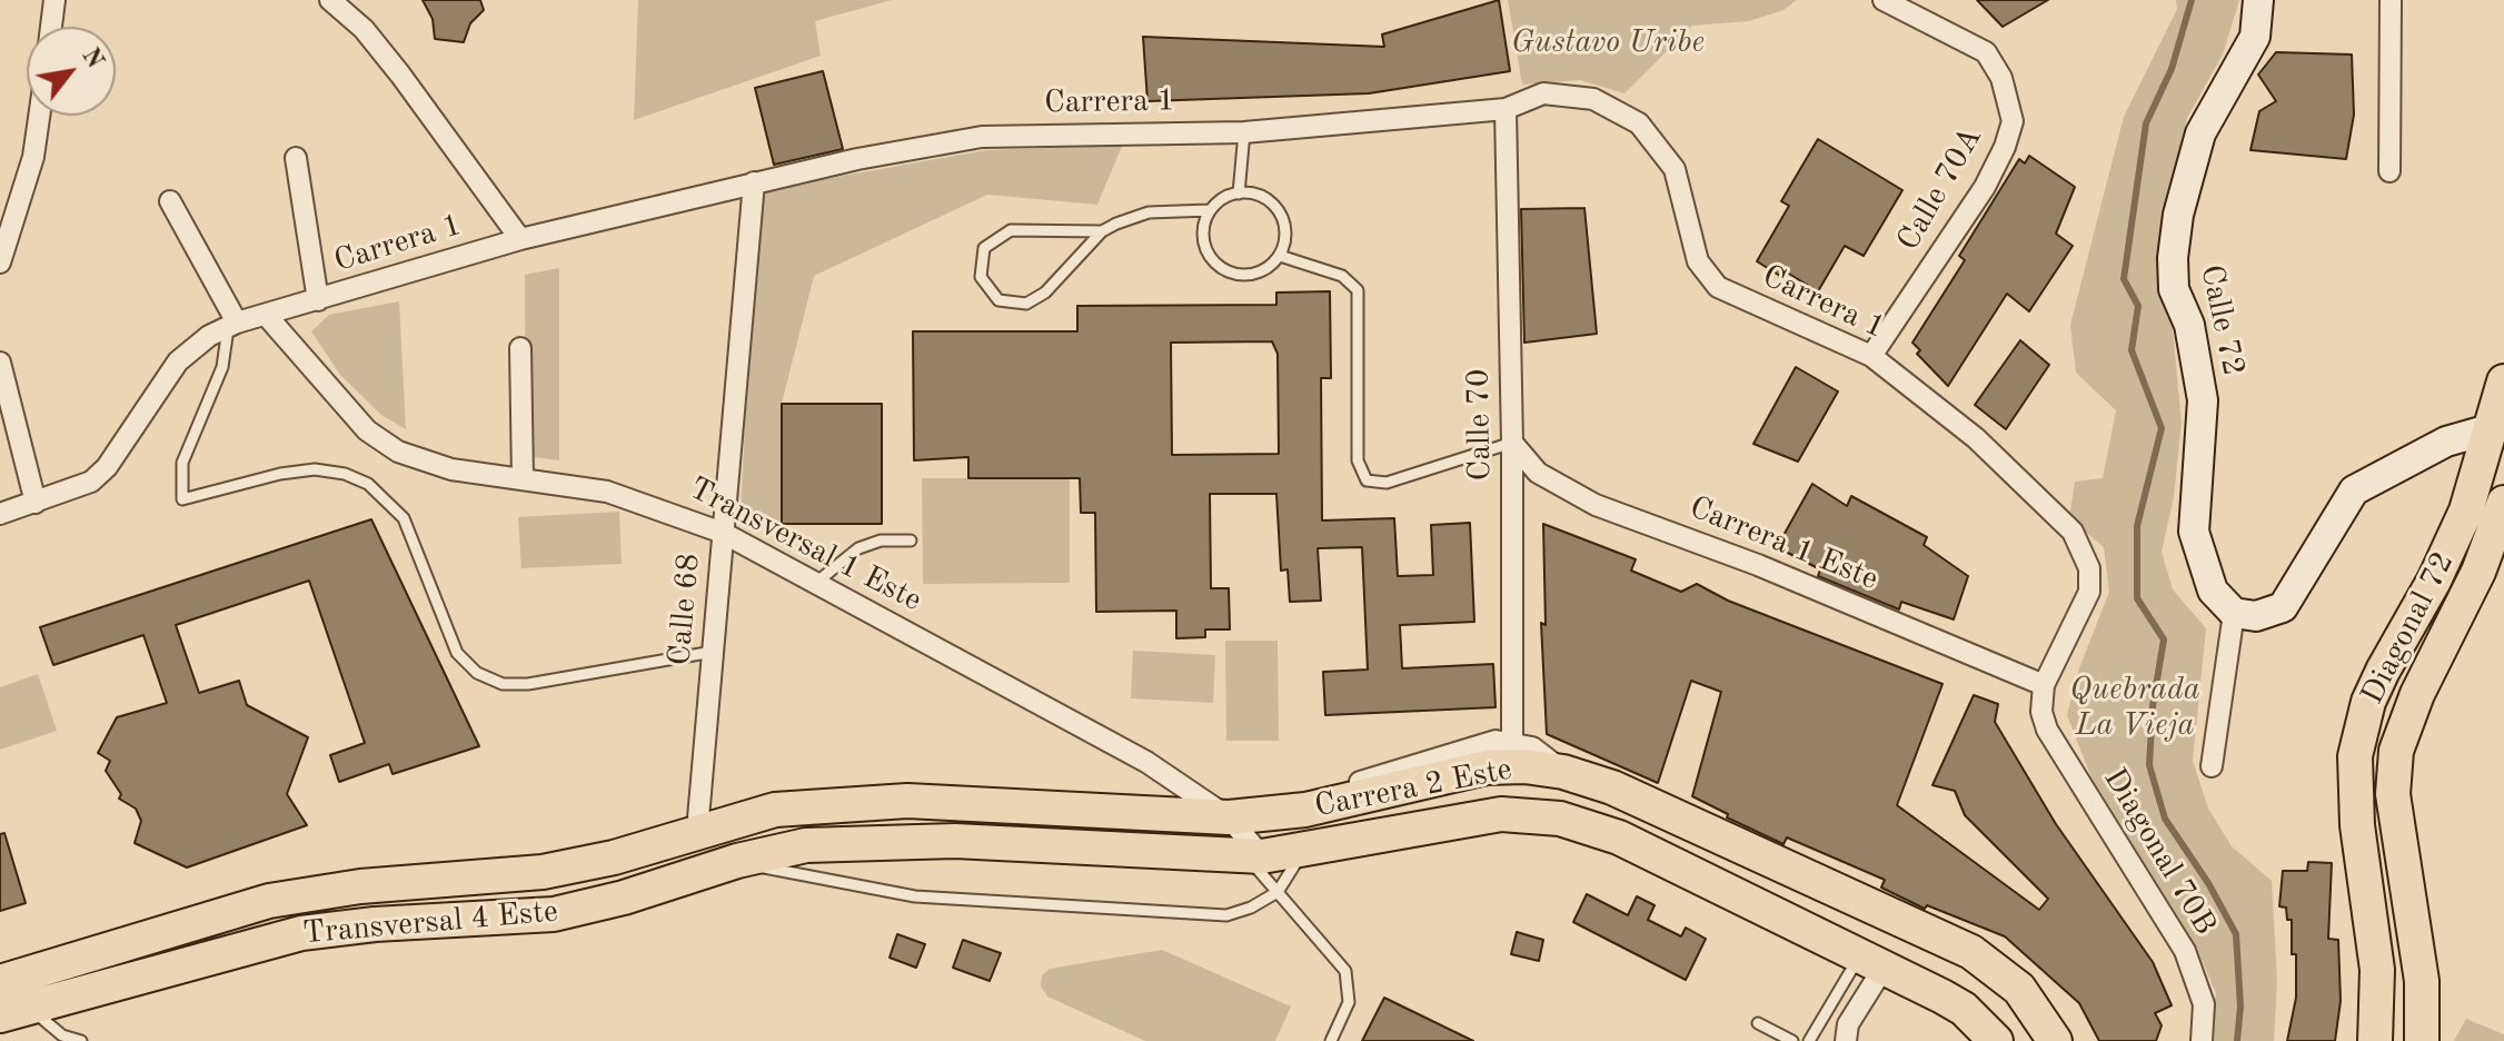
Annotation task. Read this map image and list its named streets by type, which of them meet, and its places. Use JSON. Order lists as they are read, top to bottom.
{
  "streets": {
    "main road": ["Diagonal 72", "Carrera 2 Este", "Transversal 4 Este"],
    "street": [
      "Carrera 1",
      "Calle 70A",
      "Calle 72",
      "Calle 70",
      "Carrera 1 Este",
      "Transversal 1 Este",
      "Calle 68",
      "Diagonal 70B"
    ]
  },
  "crossings": [
    ["Carrera 1", "Calle 70A"],
    ["Carrera 1", "Calle 70"],
    ["Carrera 1", "Carrera 1 Este"],
    ["Carrera 1", "Transversal 1 Este"],
    ["Carrera 1", "Calle 68"],
    ["Carrera 1", "Diagonal 70B"],
    ["Calle 70", "Carrera 1 Este"],
    ["Carrera 1 Este", "Diagonal 70B"],
    ["Transversal 1 Este", "Calle 68"],
    ["Transversal 1 Este", "Carrera 2 Este"],
    ["Calle 68", "Carrera 2 Este"],
    ["Calle 68", "Transversal 4 Este"],
    ["Carrera 2 Este", "Transversal 4 Este"]
  ],
  "parks": ["Gustavo Uribe", "Quebrada La Vieja"],
  "north": "top right"
}
